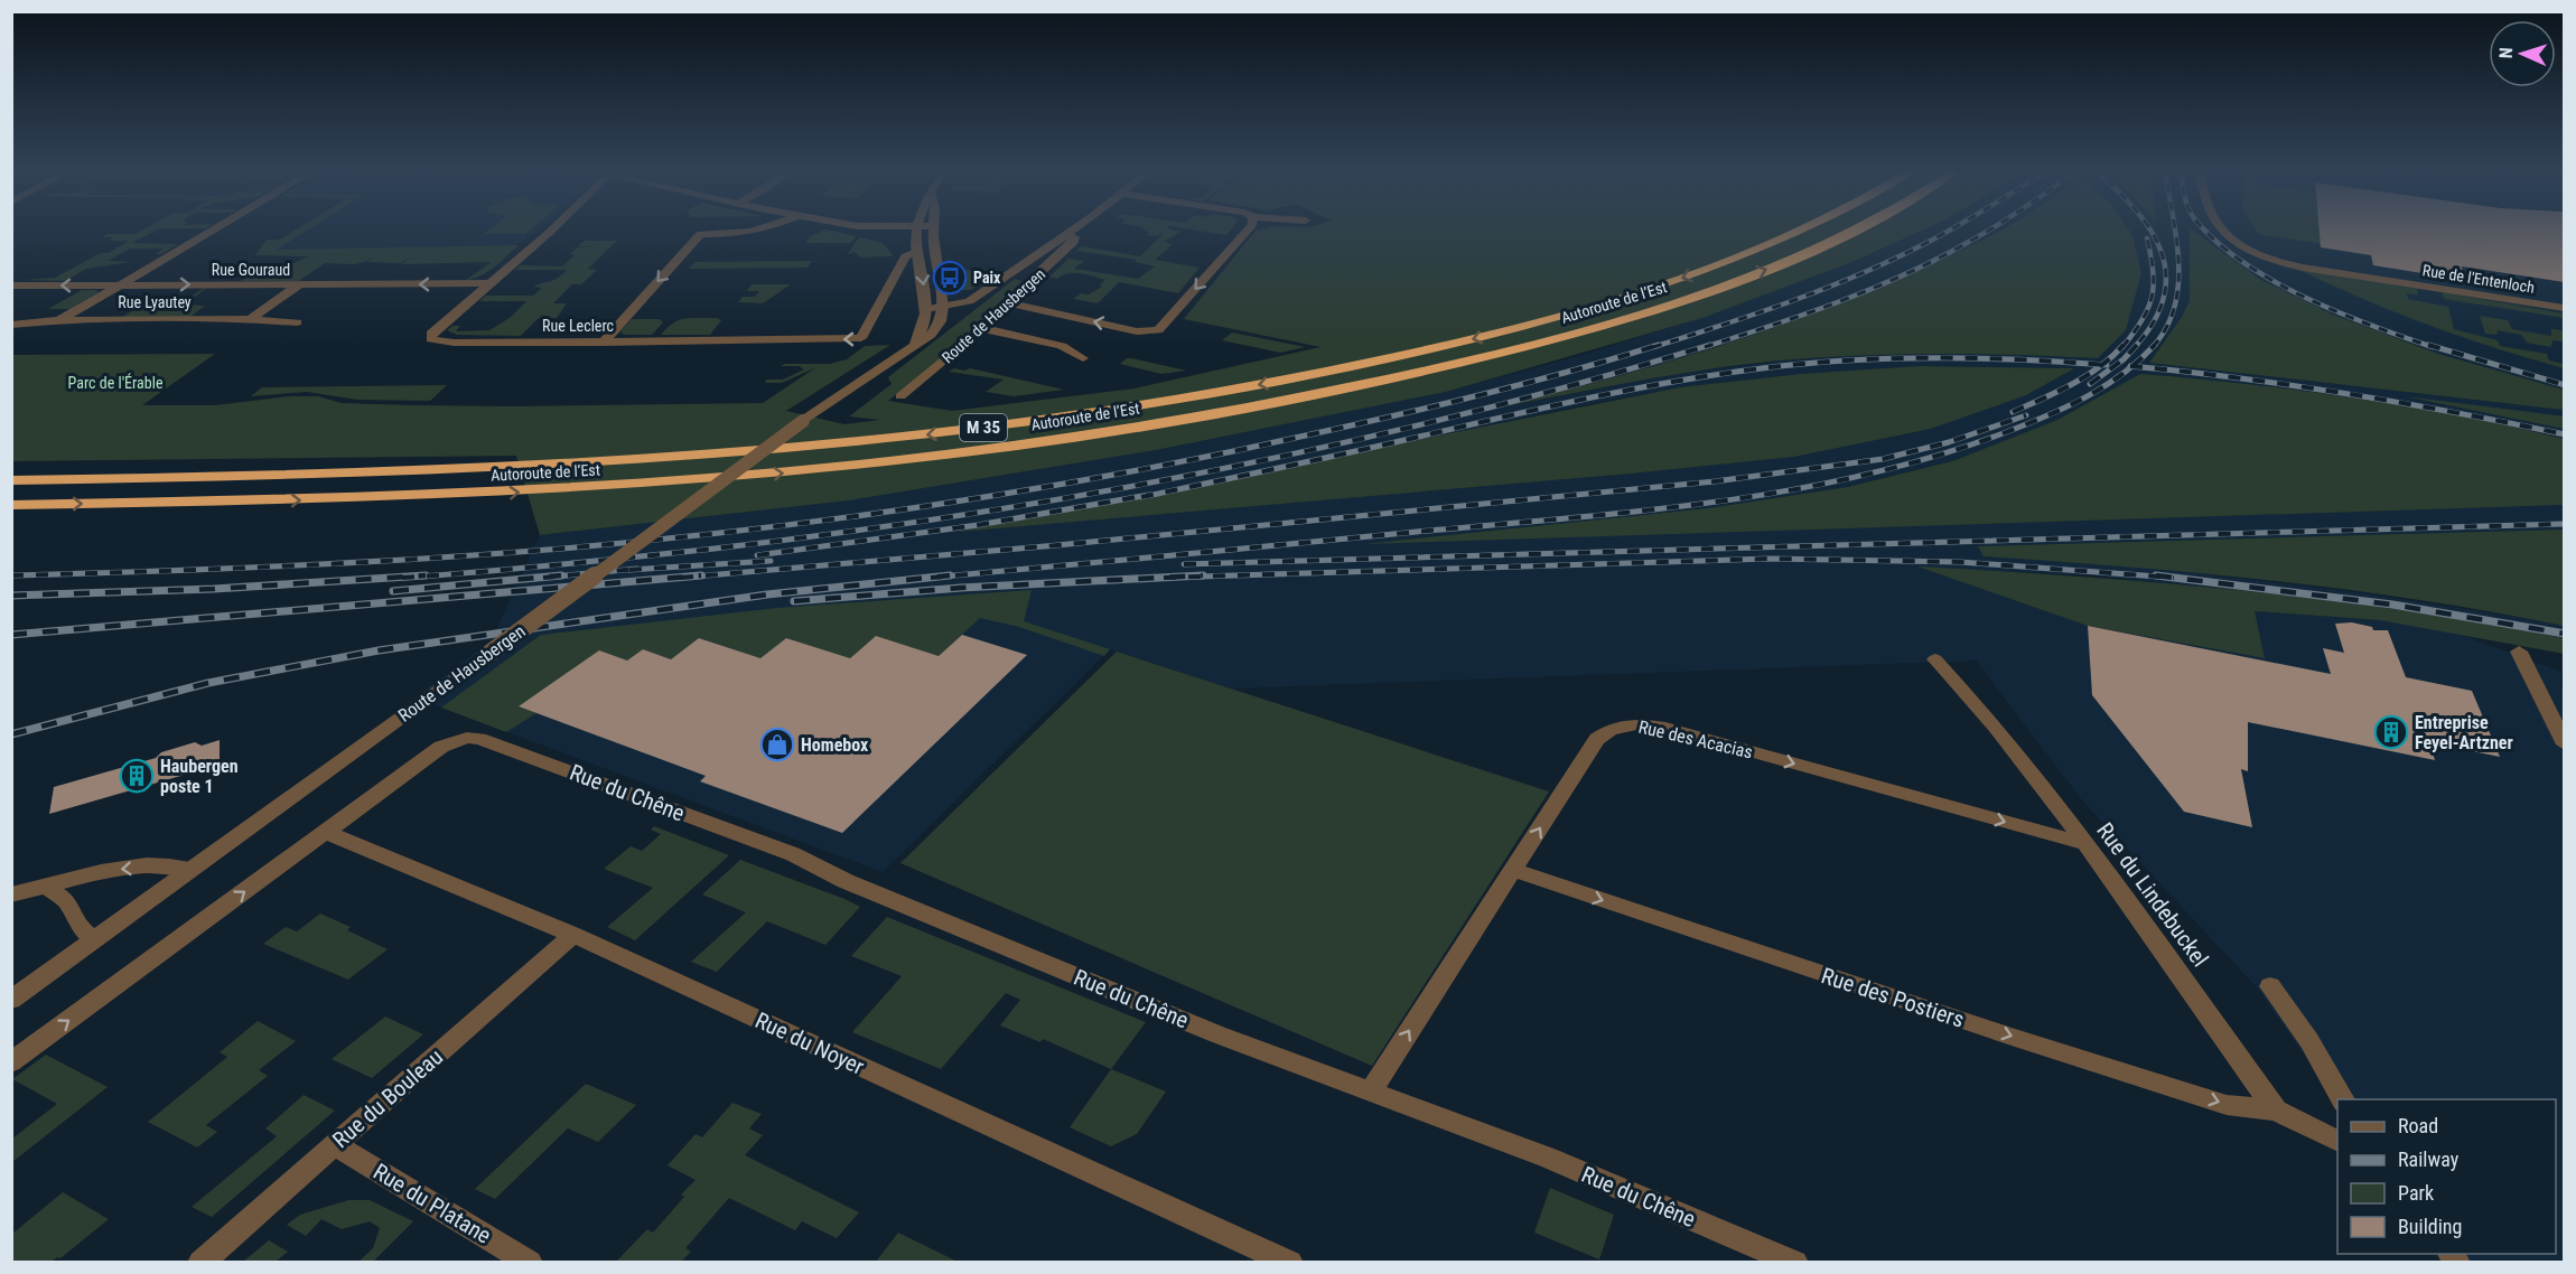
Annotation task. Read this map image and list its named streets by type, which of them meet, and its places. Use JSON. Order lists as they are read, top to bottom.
{
  "streets": {
    "highway": ["Autoroute de l’Est", "M 35"],
    "street": [
      "Rue Gouraud",
      "Rue de l'Entenloch",
      "Rue Lyautey",
      "Route de Hausbergen",
      "Rue Leclerc",
      "Rue des Acacias",
      "Rue du Chêne",
      "Rue du Lindebuckel",
      "Rue des Postiers",
      "Rue du Noyer",
      "Rue du Bouleau",
      "Rue du Platane"
    ]
  },
  "crossings": [
    ["Rue Gouraud", "Rue Lyautey"],
    ["Rue Gouraud", "Rue Leclerc"],
    ["Rue des Acacias", "Rue du Chêne"],
    ["Rue des Acacias", "Rue du Lindebuckel"],
    ["Rue des Acacias", "Rue des Postiers"],
    ["Rue du Chêne", "Rue du Noyer"],
    ["Rue du Lindebuckel", "Rue des Postiers"],
    ["Rue du Noyer", "Rue du Bouleau"],
    ["Rue du Bouleau", "Rue du Platane"]
  ],
  "one_way": ["Rue Leclerc", "Rue des Acacias", "Rue des Postiers"],
  "parks": ["Parc de l'Érable"],
  "places": {
    "bus stop": ["Paix"],
    "building": ["Entreprise Feyel-Artzner", "Haubergen poste 1"],
    "shop": ["Homebox"]
  },
  "legend": [
    "Road",
    "Railway",
    "Park",
    "Building"
  ],
  "north": "left"
}
